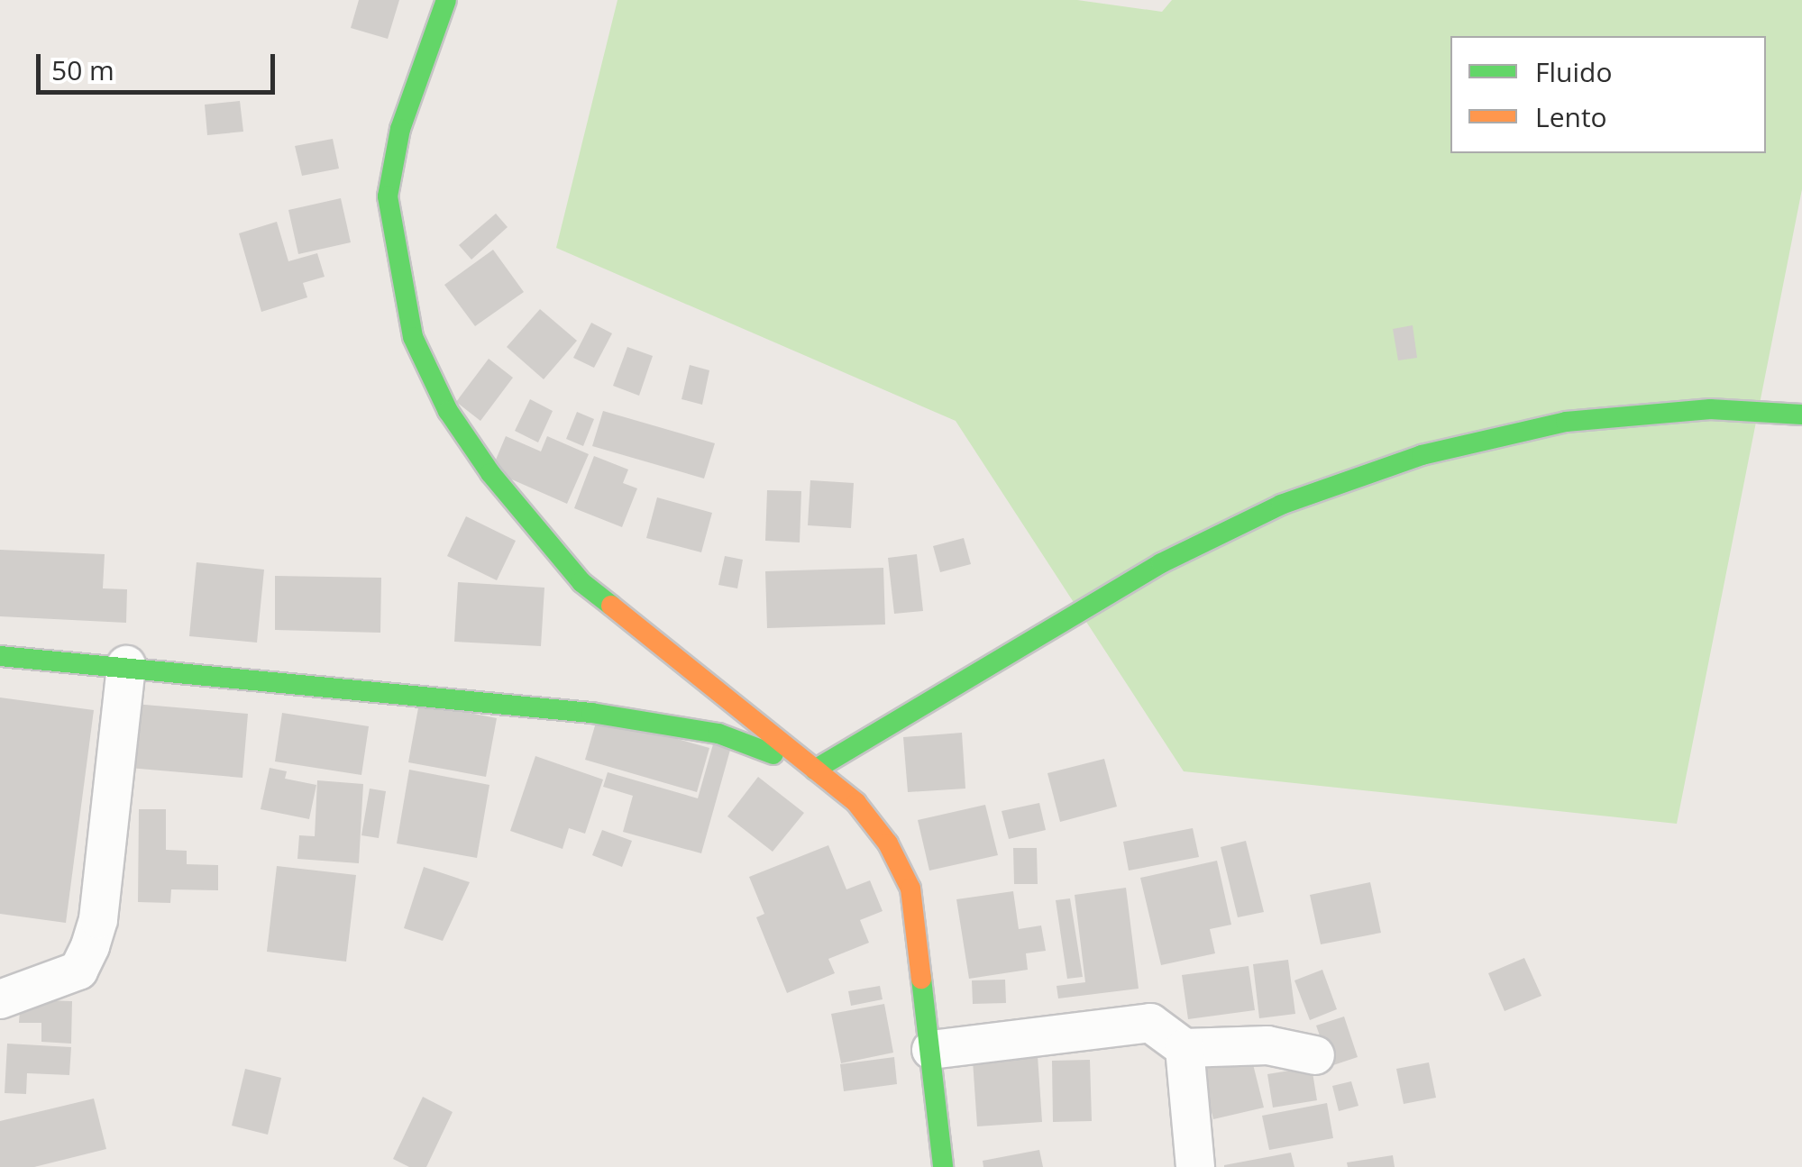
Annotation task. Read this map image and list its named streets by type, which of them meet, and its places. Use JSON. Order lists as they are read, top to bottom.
{
  "legend": ["Fluido", "Lento"],
  "scale_bar": "50 m"
}
